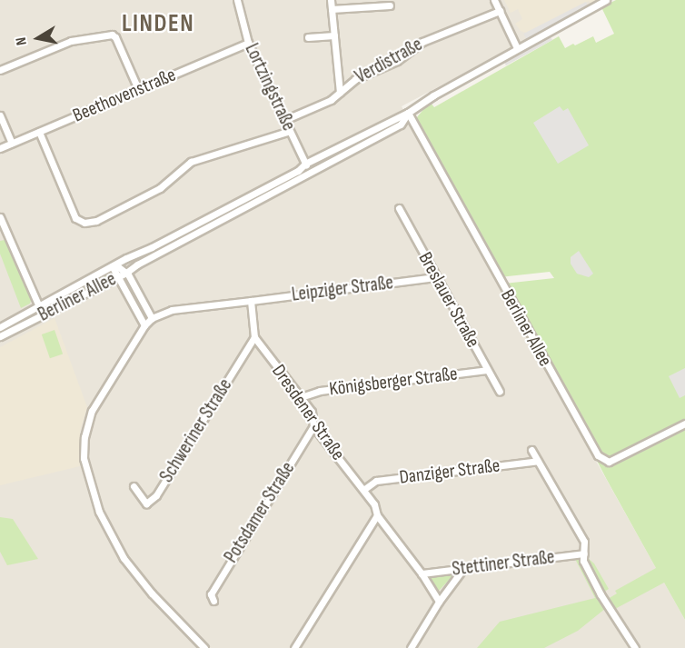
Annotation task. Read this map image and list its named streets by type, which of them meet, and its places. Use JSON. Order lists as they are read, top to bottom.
{
  "streets": {
    "street": [
      "Verdistraße",
      "Lortzingstraße",
      "Beethovenstraße",
      "Leipziger Straße",
      "Berliner Allee",
      "Breslauer Straße",
      "Königsberger Straße",
      "Dresdener Straße",
      "Schweriner Straße",
      "Danziger Straße",
      "Potsdamer Straße",
      "Stettiner Straße"
    ]
  },
  "crossings": [
    ["Verdistraße", "Lortzingstraße"],
    ["Lortzingstraße", "Beethovenstraße"],
    ["Lortzingstraße", "Berliner Allee"],
    ["Leipziger Straße", "Breslauer Straße"],
    ["Breslauer Straße", "Königsberger Straße"],
    ["Königsberger Straße", "Dresdener Straße"],
    ["Dresdener Straße", "Schweriner Straße"],
    ["Dresdener Straße", "Danziger Straße"],
    ["Dresdener Straße", "Potsdamer Straße"],
    ["Dresdener Straße", "Stettiner Straße"]
  ],
  "districts": ["LINDEN"],
  "north": "left"
}
